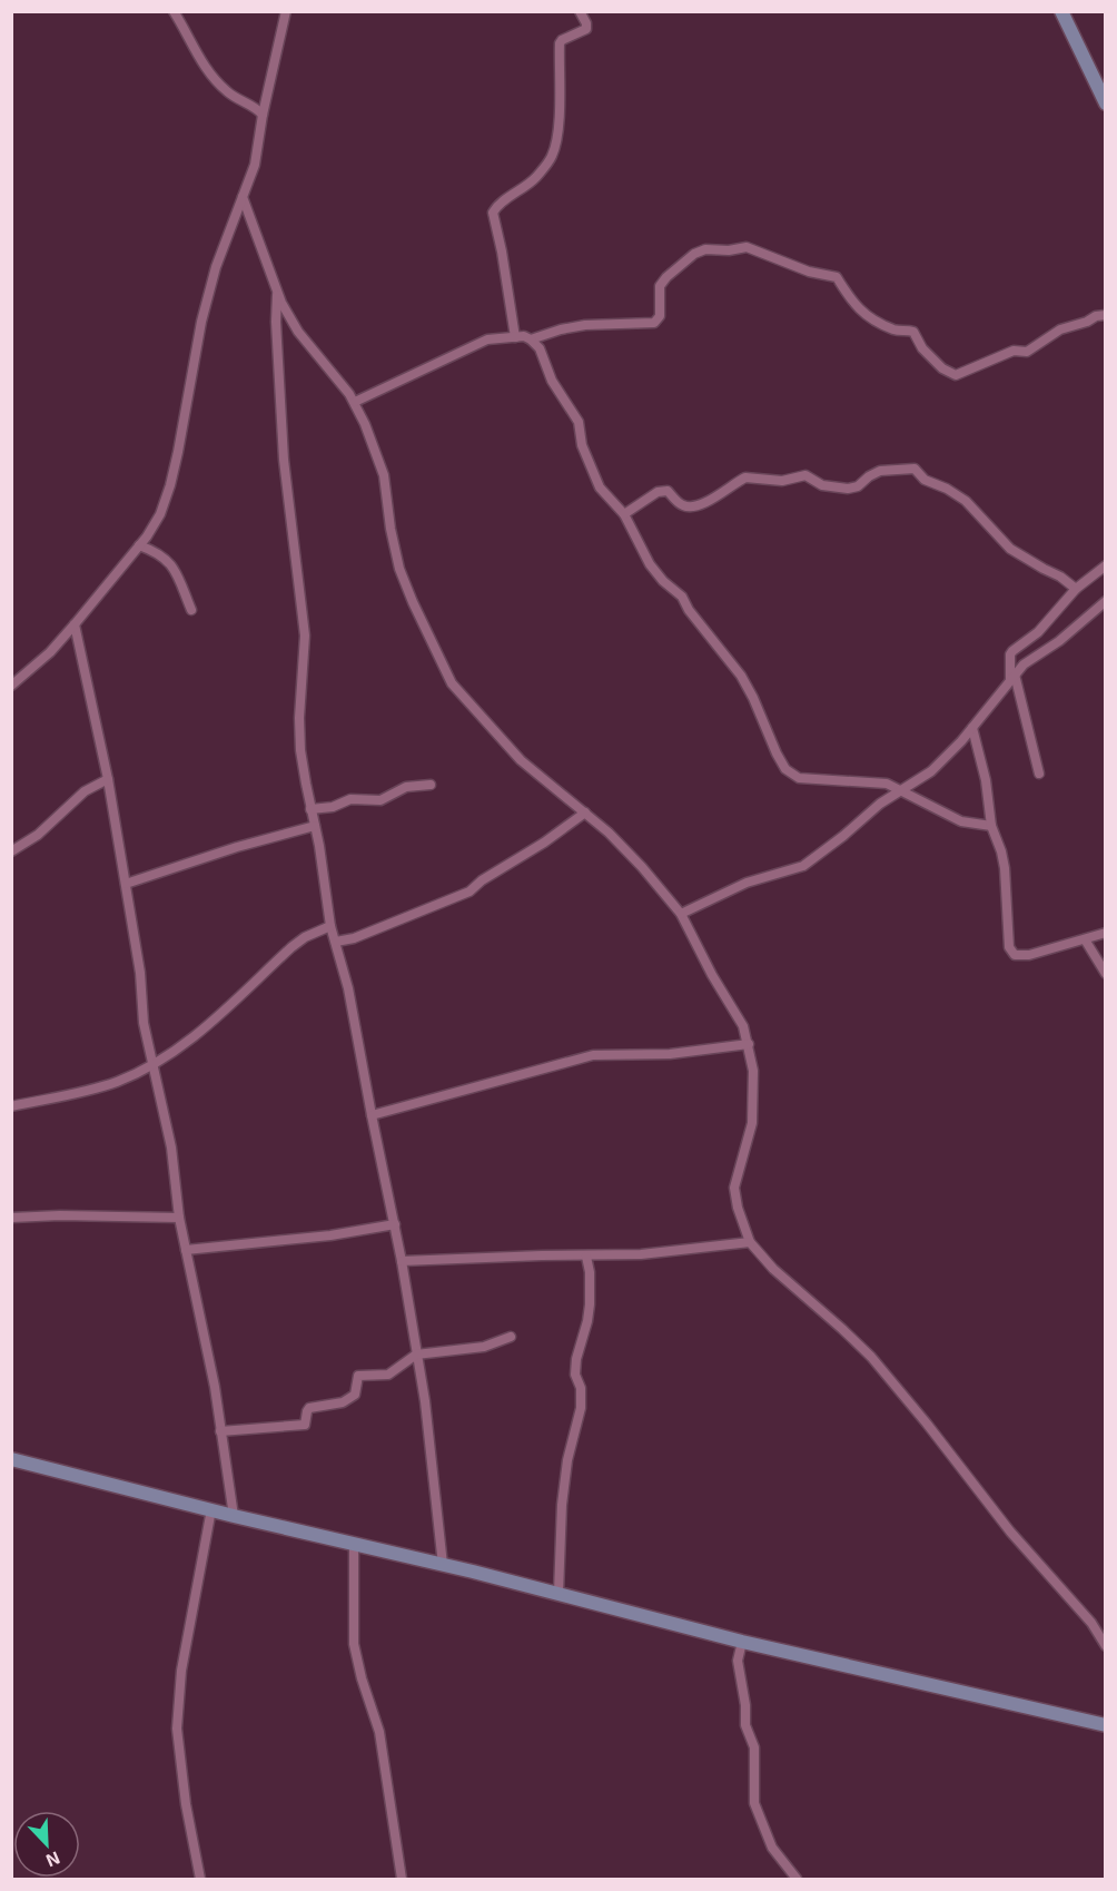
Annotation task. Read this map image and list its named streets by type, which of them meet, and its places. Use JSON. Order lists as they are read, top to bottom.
{
  "north": "bottom right"
}
